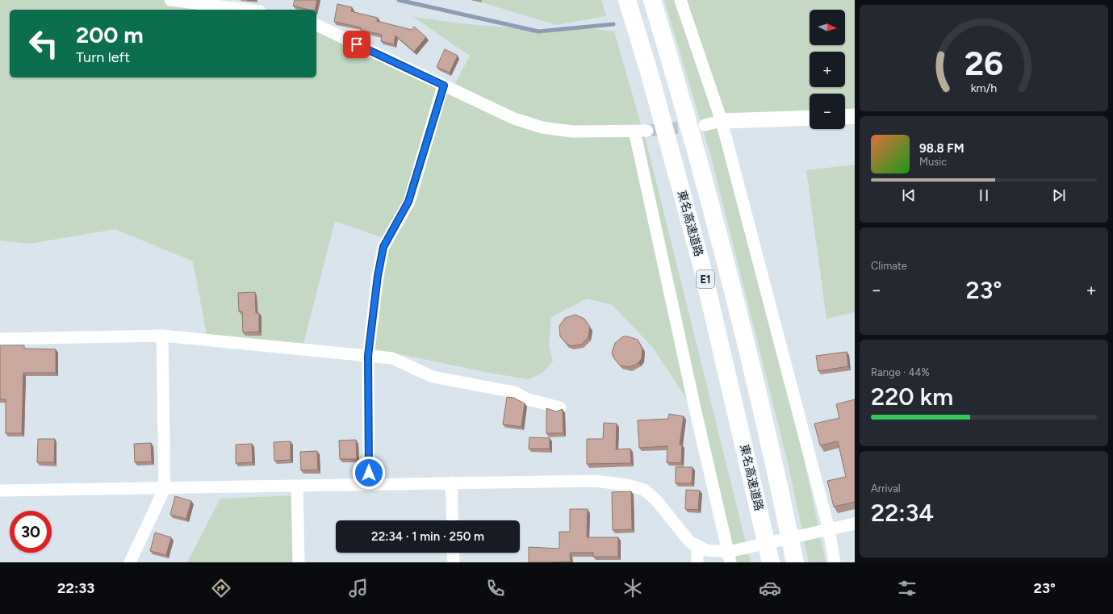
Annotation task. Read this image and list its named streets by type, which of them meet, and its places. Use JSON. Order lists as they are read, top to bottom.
{
  "streets": {
    "highway": ["東名高速道路", "E1"]
  },
  "north": "right",
  "page": {
    "map_buttons": ["+", "−"],
    "turn": ["200 m", "Turn left"],
    "song": ["98.8 FM", "Music"],
    "tile": [
      "Climate",
      ["Range · 44%", "220 km"],
      ["Arrival", "22:34"]
    ],
    "heat": ["−", "23°", "+"],
    "limit": "30",
    "trip": "22:34 · 1 min · 250 m",
    "tabs": ["22:33", "23°"],
    "gauge": ["26", "km/h"]
  }
}
